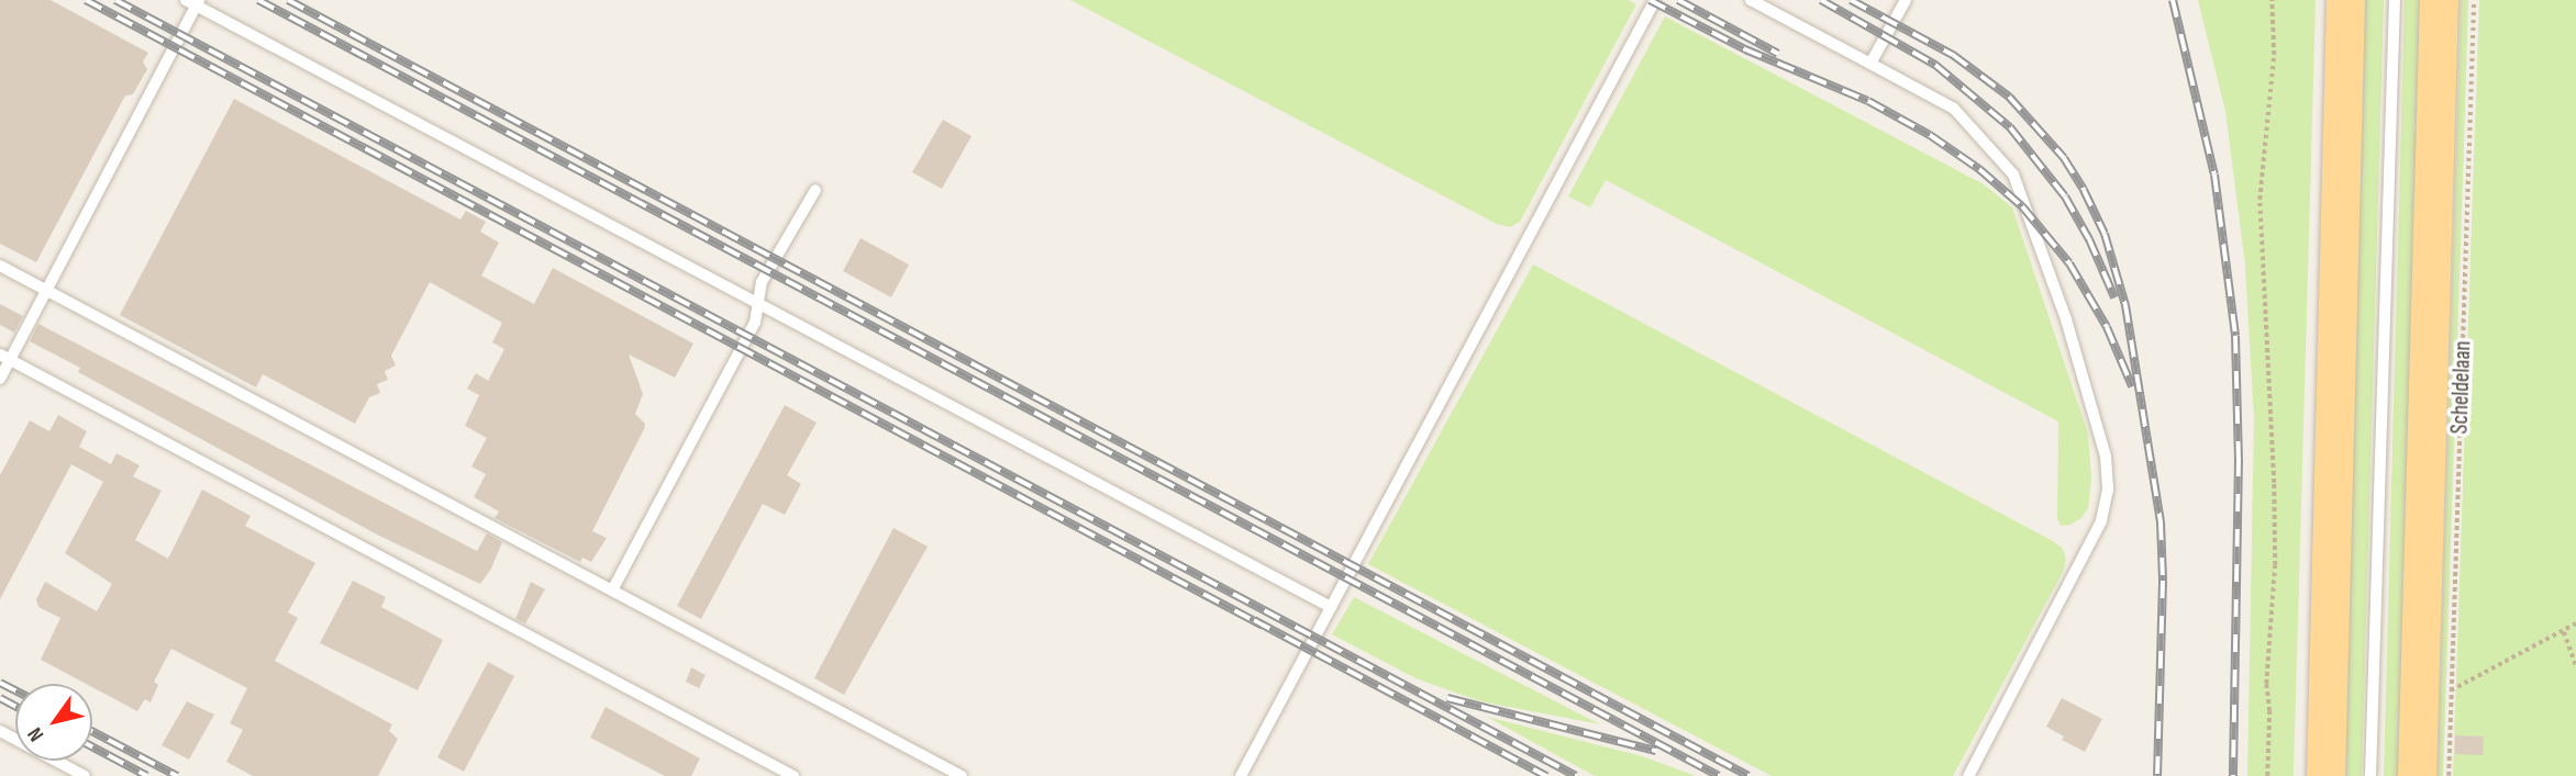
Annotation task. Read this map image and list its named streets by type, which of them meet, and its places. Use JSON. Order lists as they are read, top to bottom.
{
  "streets": {
    "main road": ["Scheldelaan"]
  },
  "north": "bottom left"
}
